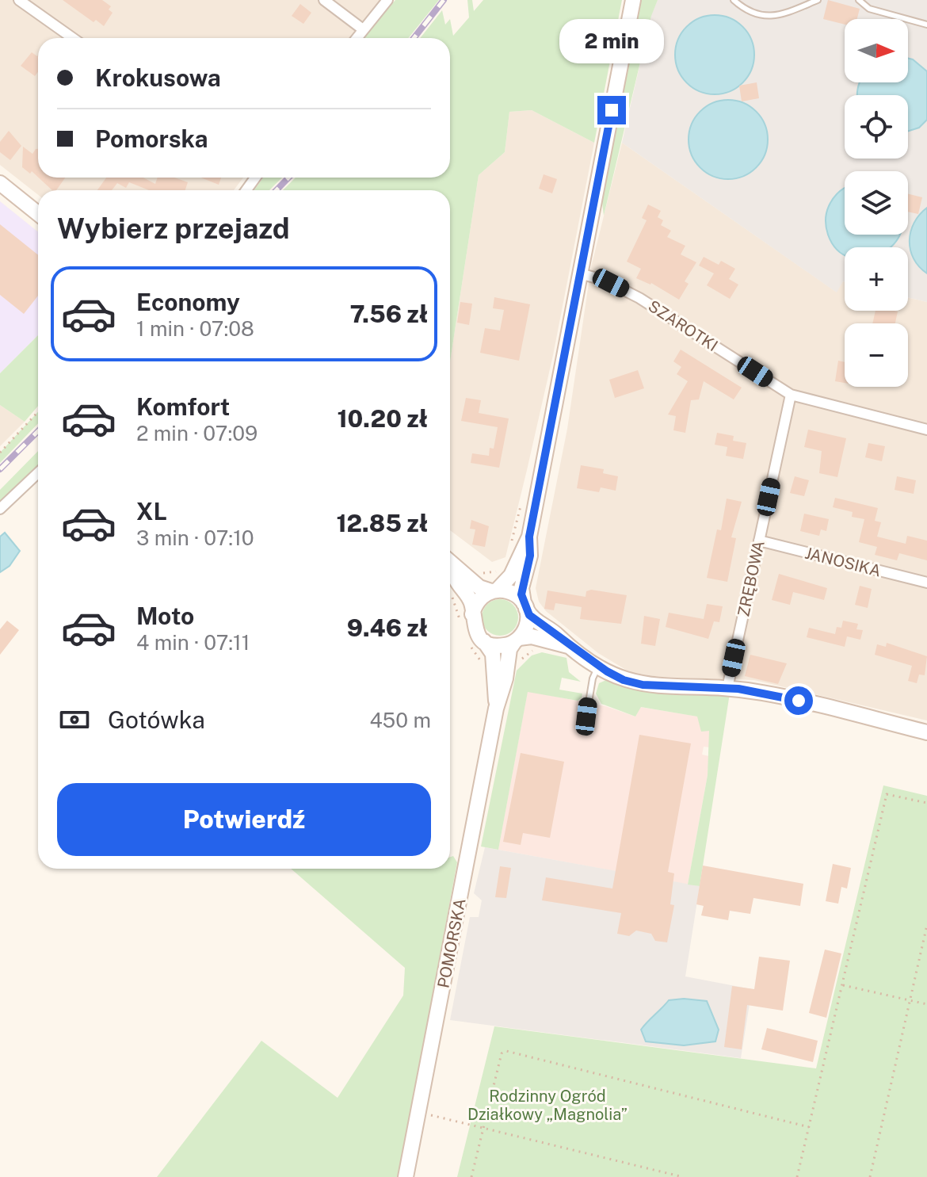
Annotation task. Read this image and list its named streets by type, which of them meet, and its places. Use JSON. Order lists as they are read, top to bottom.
{
  "streets": {
    "street": [
      "SZAROTKI",
      "JANOSIKA",
      "ZRĘBOWA",
      "POMORSKA"
    ]
  },
  "crossings": [
    ["SZAROTKI", "ZRĘBOWA"],
    ["JANOSIKA", "ZRĘBOWA"]
  ],
  "parks": ["Rodzinny Ogród Działkowy „Magnolia”"],
  "north": "right",
  "page": {
    "map_buttons": ["+", "−"],
    "bubble": "2 min",
    "banner": ["Krokusowa", "Pomorska"],
    "heading": "Wybierz przejazd",
    "list": [
      {
        "name": "Economy",
        "note": "1 min · 07:08",
        "value": "7.56 zł"
      },
      {
        "name": "Komfort",
        "note": "2 min · 07:09",
        "value": "10.20 zł"
      },
      {
        "name": "XL",
        "note": "3 min · 07:10",
        "value": "12.85 zł"
      },
      {
        "name": "Moto",
        "note": "4 min · 07:11",
        "value": "9.46 zł"
      }
    ],
    "pay": ["Gotówka", "450 m"],
    "buttons": "Potwierdź"
  }
}
